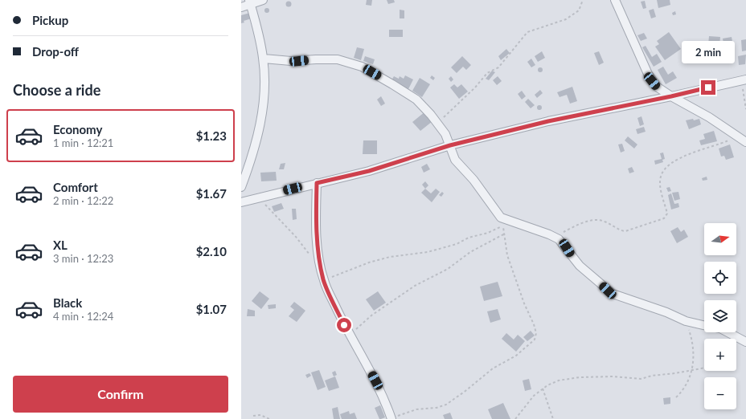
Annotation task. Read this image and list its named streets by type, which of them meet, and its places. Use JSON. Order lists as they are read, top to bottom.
{
  "north": "right",
  "page": {
    "banner": ["Pickup", "Drop-off"],
    "bubble": "2 min",
    "heading": "Choose a ride",
    "list": [
      {
        "name": "Economy",
        "note": "1 min · 12:21",
        "value": "$1.23"
      },
      {
        "name": "Comfort",
        "note": "2 min · 12:22",
        "value": "$1.67"
      },
      {
        "name": "XL",
        "note": "3 min · 12:23",
        "value": "$2.10"
      },
      {
        "name": "Black",
        "note": "4 min · 12:24",
        "value": "$1.07"
      }
    ],
    "map_buttons": ["+", "−"],
    "buttons": "Confirm"
  }
}
